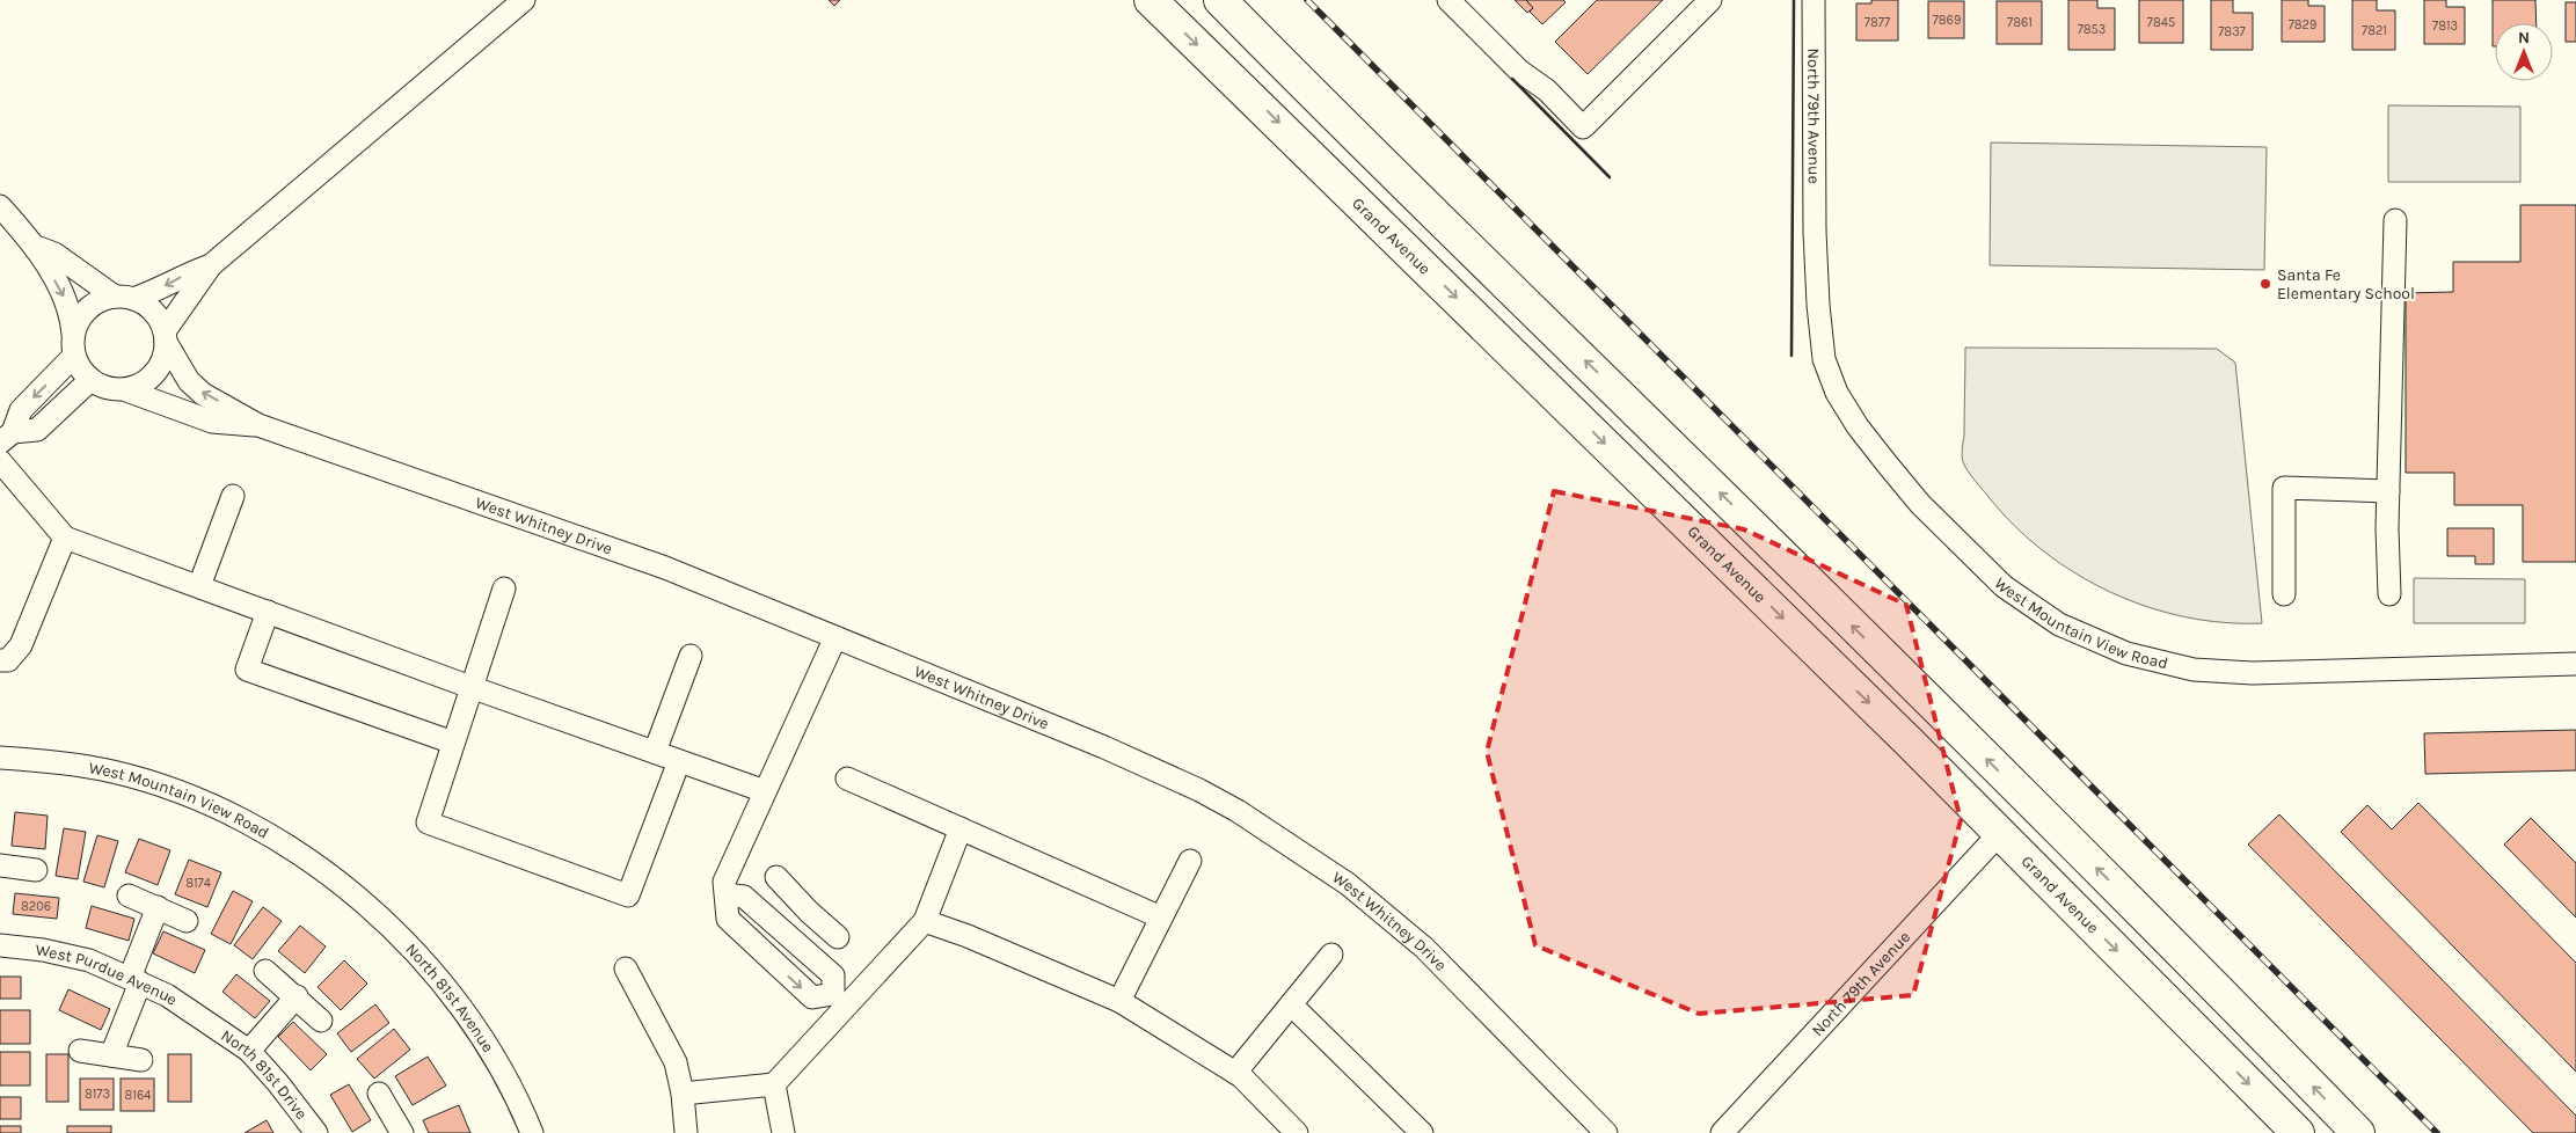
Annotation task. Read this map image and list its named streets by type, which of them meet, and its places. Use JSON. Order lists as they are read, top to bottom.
{
  "streets": {
    "highway": ["Grand Avenue"],
    "street": [
      "North 79th Avenue",
      "West Whitney Drive",
      "West Mountain View Road",
      "West Purdue Avenue",
      "North 81st Avenue",
      "North 81st Drive"
    ]
  },
  "crossings": [
    ["North 79th Avenue", "Grand Avenue"],
    ["North 79th Avenue", "West Mountain View Road"],
    ["West Mountain View Road", "North 81st Avenue"],
    ["West Purdue Avenue", "North 81st Drive"]
  ],
  "places": ["Santa Fe Elementary School"],
  "house_numbers": [
    "7869",
    "7877",
    "7861",
    "7845",
    "7829",
    "7813",
    "7853",
    "7821",
    "7837",
    "8174",
    "8206",
    "8173",
    "8164"
  ],
  "north": "top"
}
